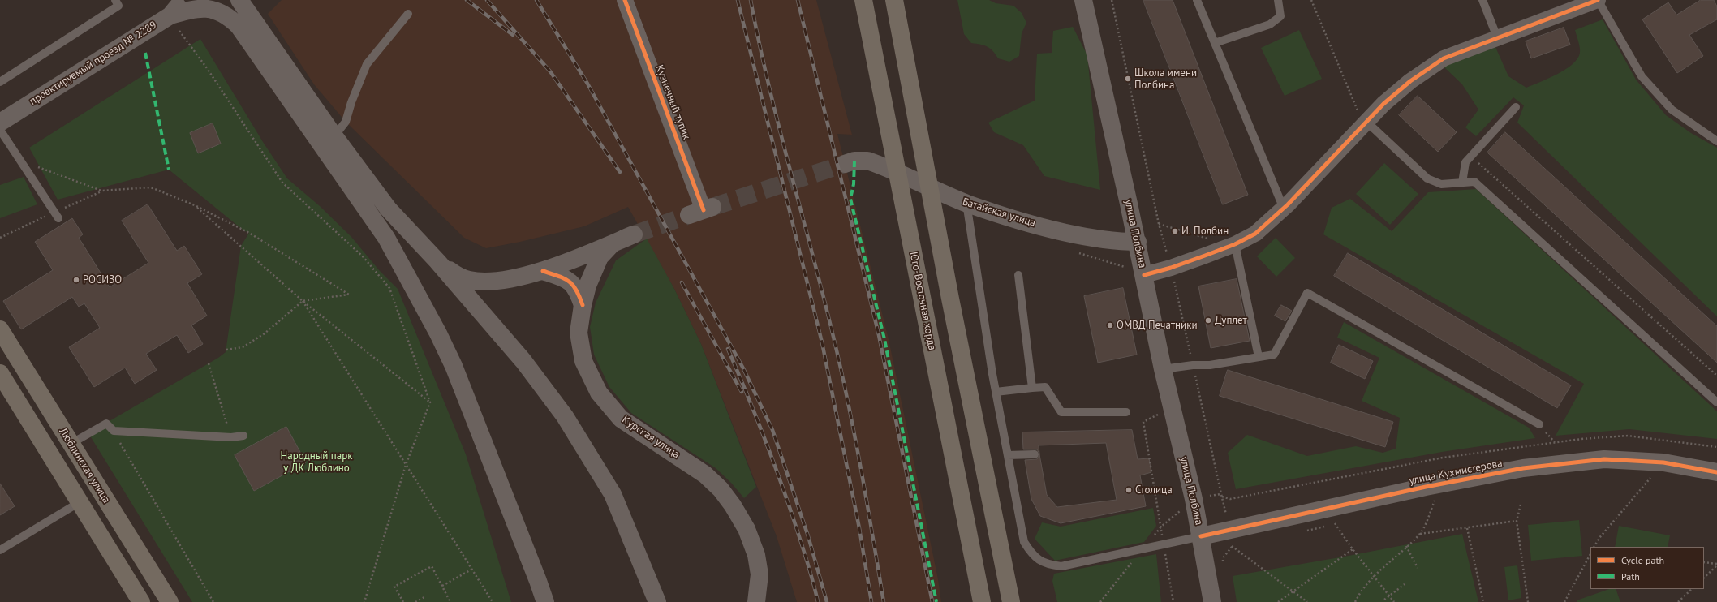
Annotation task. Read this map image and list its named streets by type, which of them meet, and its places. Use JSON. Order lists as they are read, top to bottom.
{
  "streets": {
    "main road": [
      "проектируемый проезд № 2289",
      "Батайская улица",
      "улица Полбина",
      "Юго-Восточная хорда",
      "Курская улица",
      "Люблинская улица",
      "улица Кухмистерова"
    ],
    "street": ["Кузнечный тупик"]
  },
  "crossings": [
    ["Батайская улица", "улица Полбина"],
    ["улица Полбина", "улица Кухмистерова"]
  ],
  "parks": ["Народный парк у ДК Люблино"],
  "places": [
    "Школа имени Полбина",
    "И. Полбин",
    "РОСИЗО",
    "Дуплет",
    "ОМВД Печатники",
    "Столица"
  ],
  "legend": ["Cycle path", "Path"]
}
